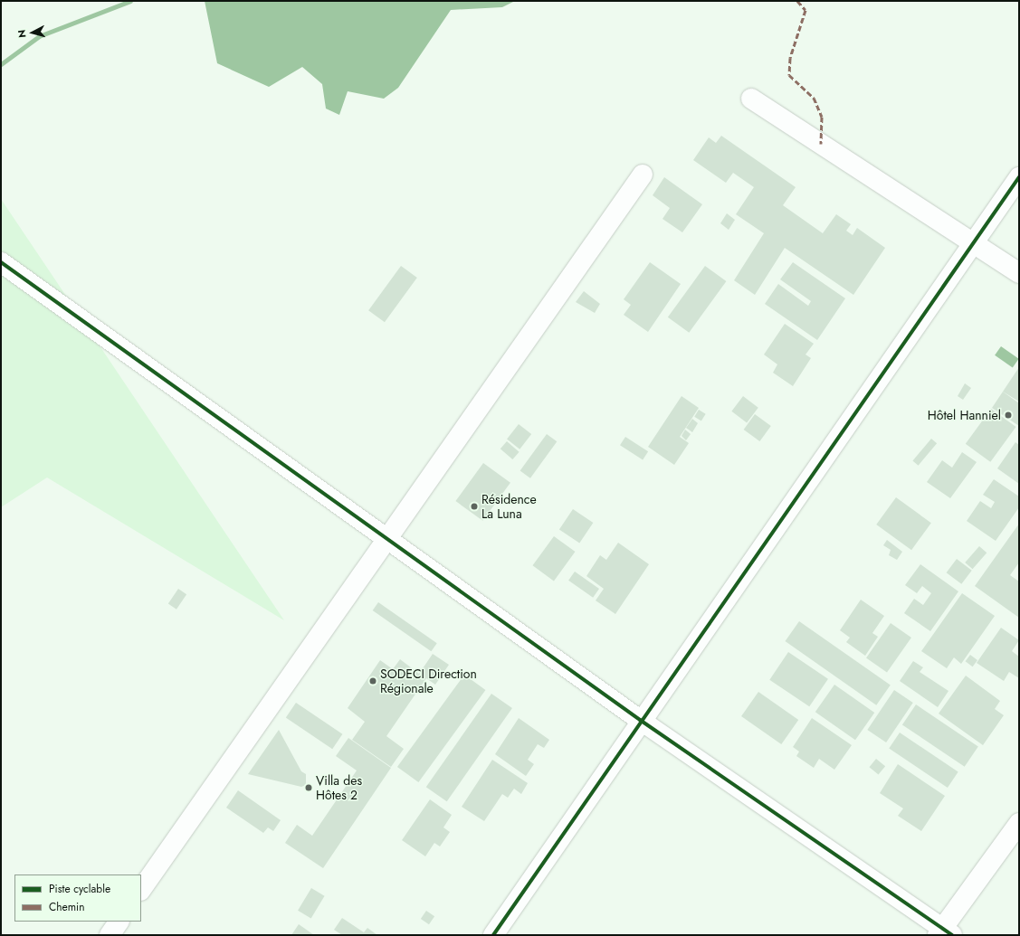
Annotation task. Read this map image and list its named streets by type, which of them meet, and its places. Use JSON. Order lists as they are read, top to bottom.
{
  "places": [
    "Hôtel Hanniel",
    "Résidence La Luna",
    "SODECI Direction Régionale",
    "Villa des Hôtes 2"
  ],
  "legend": ["Piste cyclable", "Chemin"],
  "north": "left"
}
